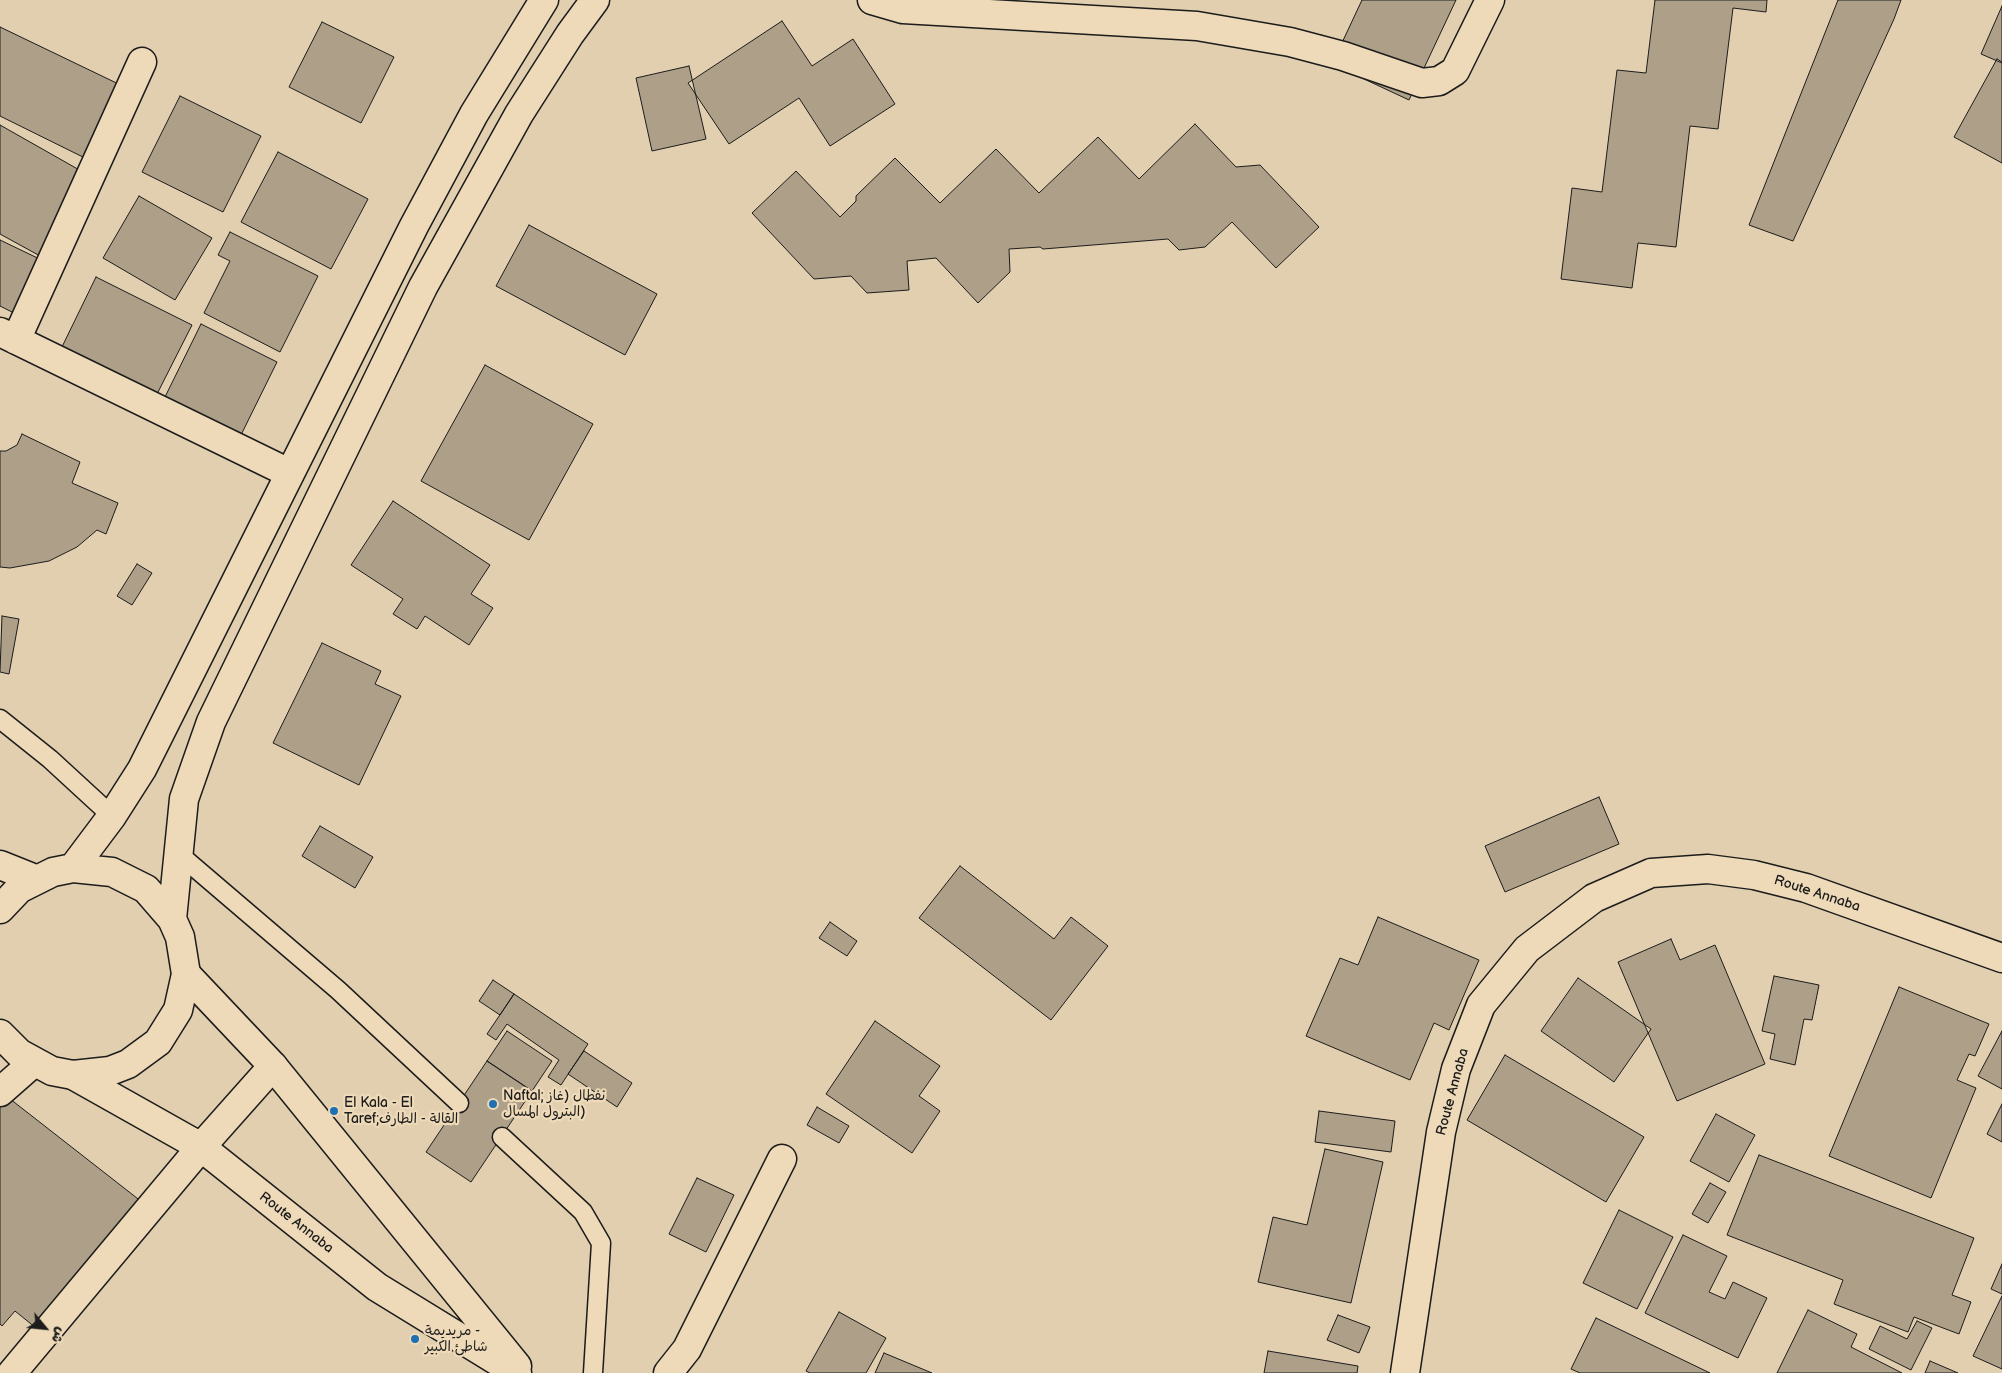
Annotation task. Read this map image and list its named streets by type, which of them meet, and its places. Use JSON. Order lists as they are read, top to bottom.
{
  "streets": {
    "main road": ["Route Annaba"]
  },
  "places": ["Naftal; نفطال (غاز البترول المسال)", "El Kala - El Taref;القالة - الطارف", "مريديمة - شاطئ الكبير"],
  "north": "bottom right"
}
